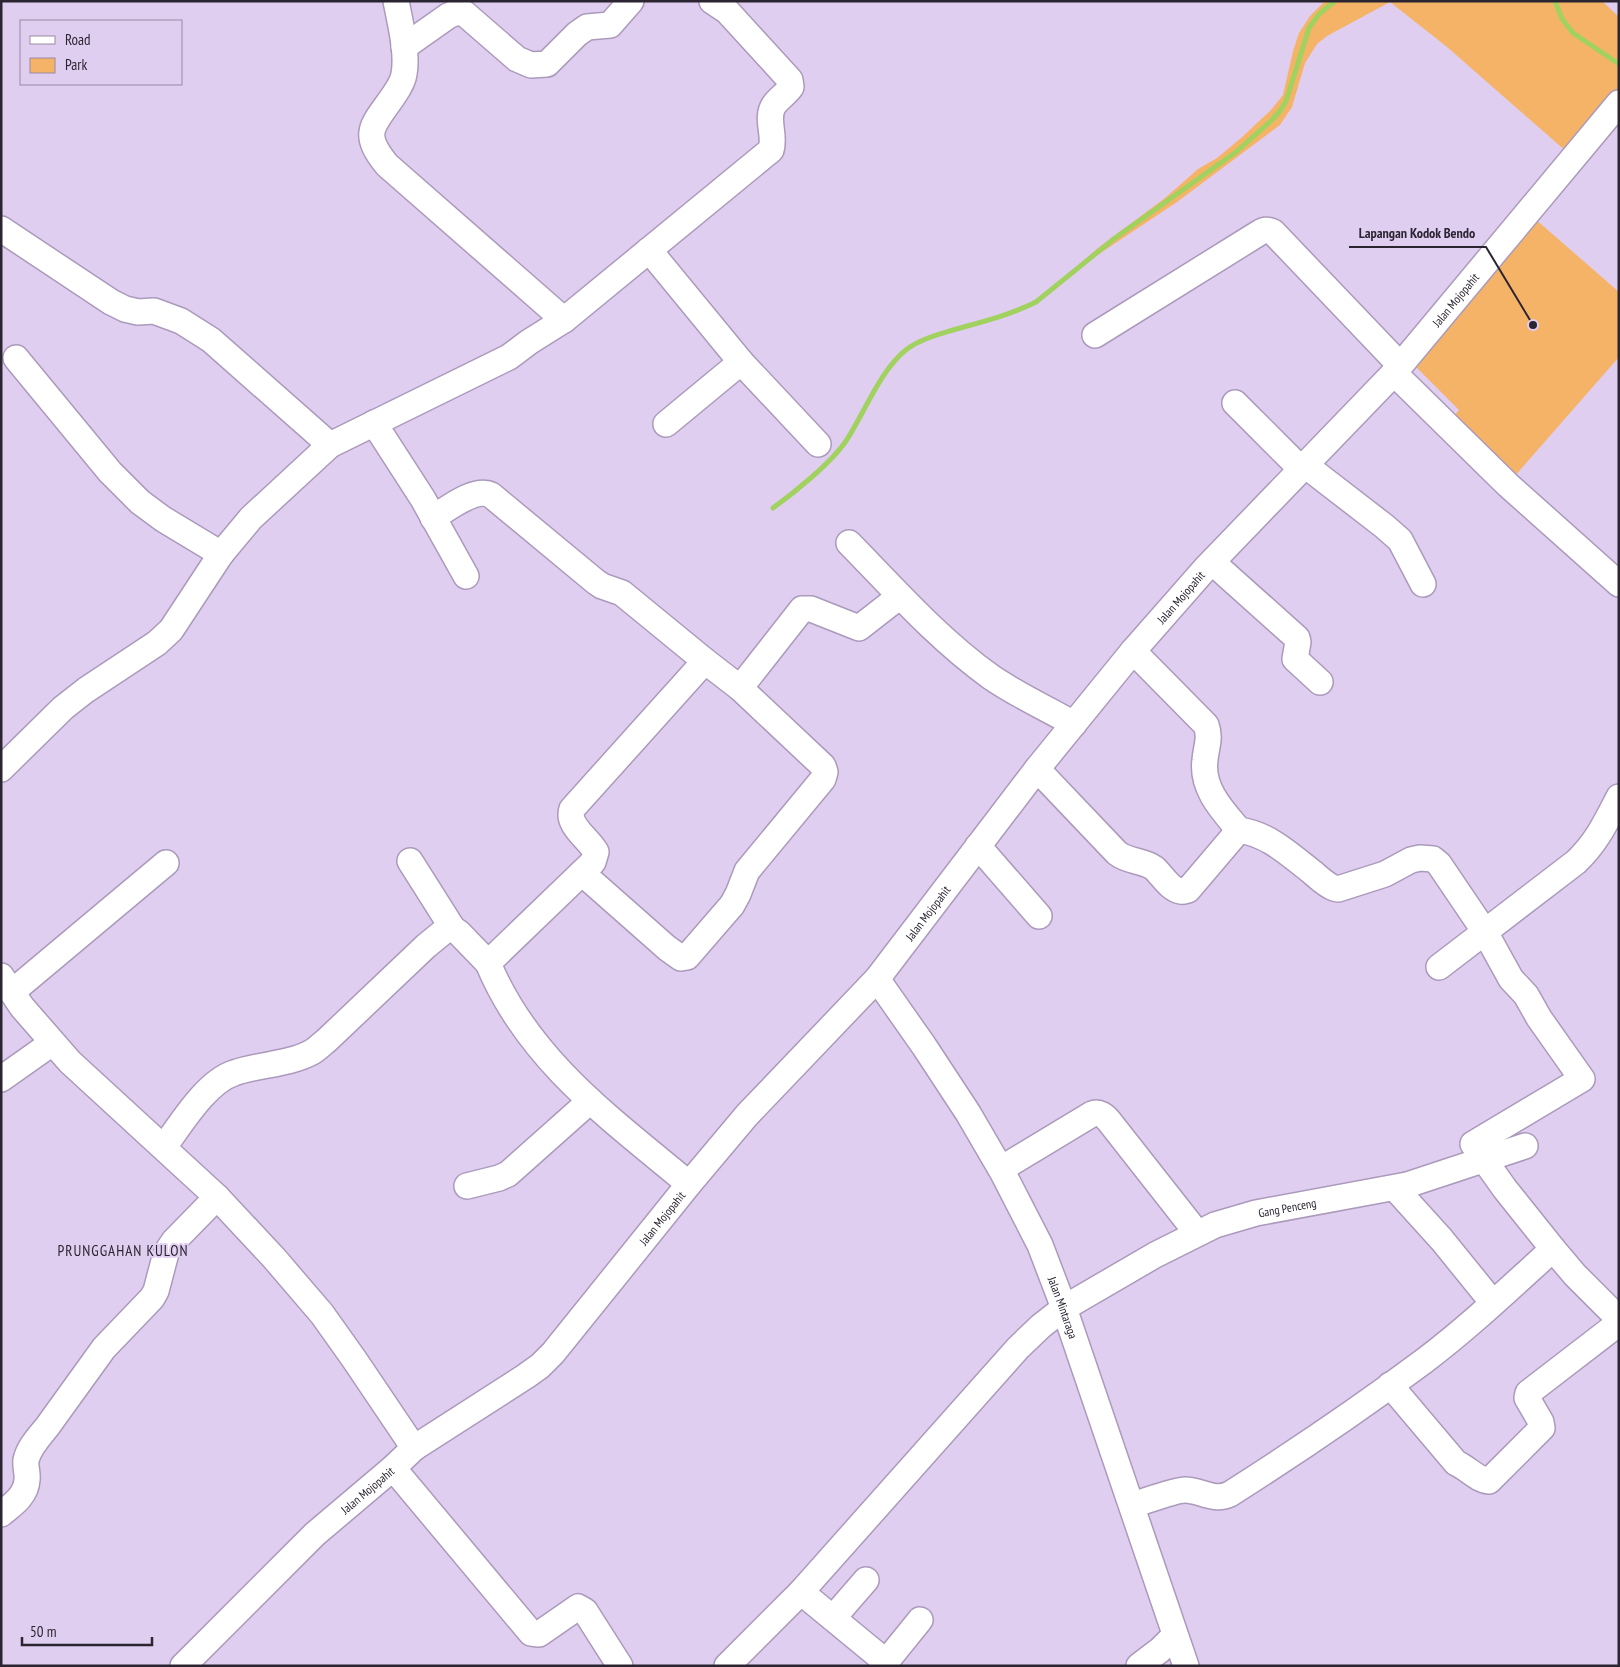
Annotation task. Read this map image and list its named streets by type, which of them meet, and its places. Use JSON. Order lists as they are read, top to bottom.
{
  "streets": {
    "street": ["Jalan Mojopahit", "Gang Penceng", "Jalan Mintaraga"]
  },
  "crossings": [
    ["Jalan Mojopahit", "Jalan Mintaraga"],
    ["Gang Penceng", "Jalan Mintaraga"]
  ],
  "districts": ["PRUNGGAHAN KULON"],
  "places": ["Lapangan Kodok Bendo"],
  "legend": ["Road", "Park"],
  "scale_bar": "50 m"
}
